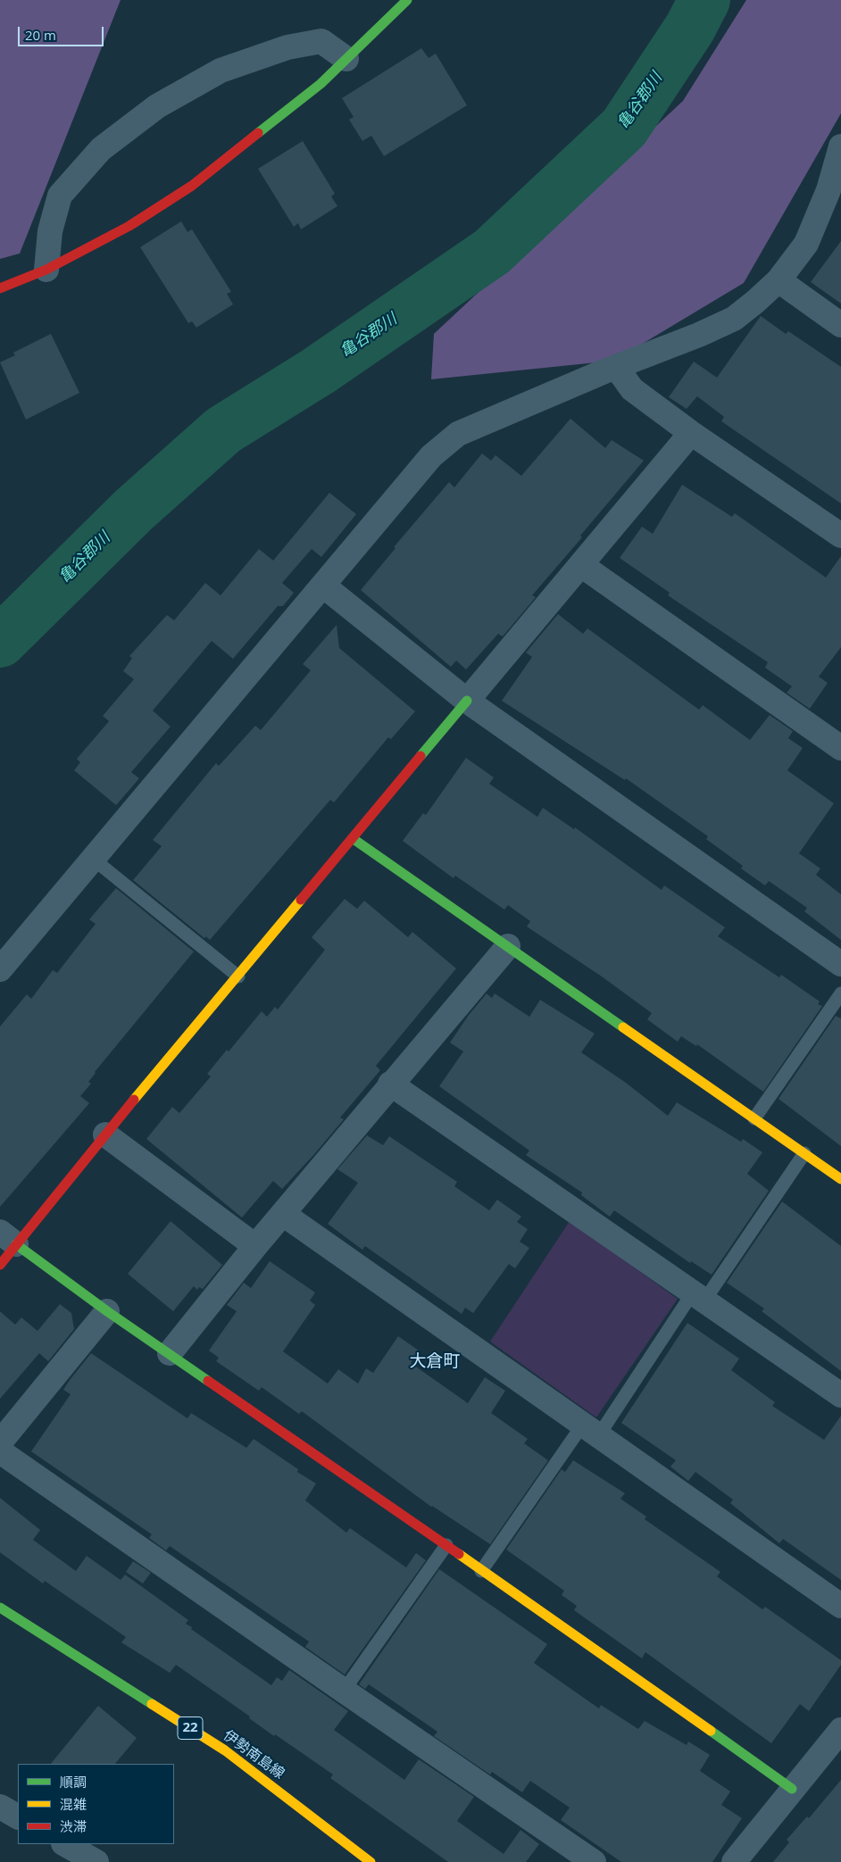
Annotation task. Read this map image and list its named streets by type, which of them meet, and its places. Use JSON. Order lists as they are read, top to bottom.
{
  "streets": {
    "street": ["22", "伊勢南島線"]
  },
  "districts": ["大倉町"],
  "water": ["亀谷郡川"],
  "legend": ["順調", "混雑", "渋滞"],
  "scale_bar": "20 m"
}
